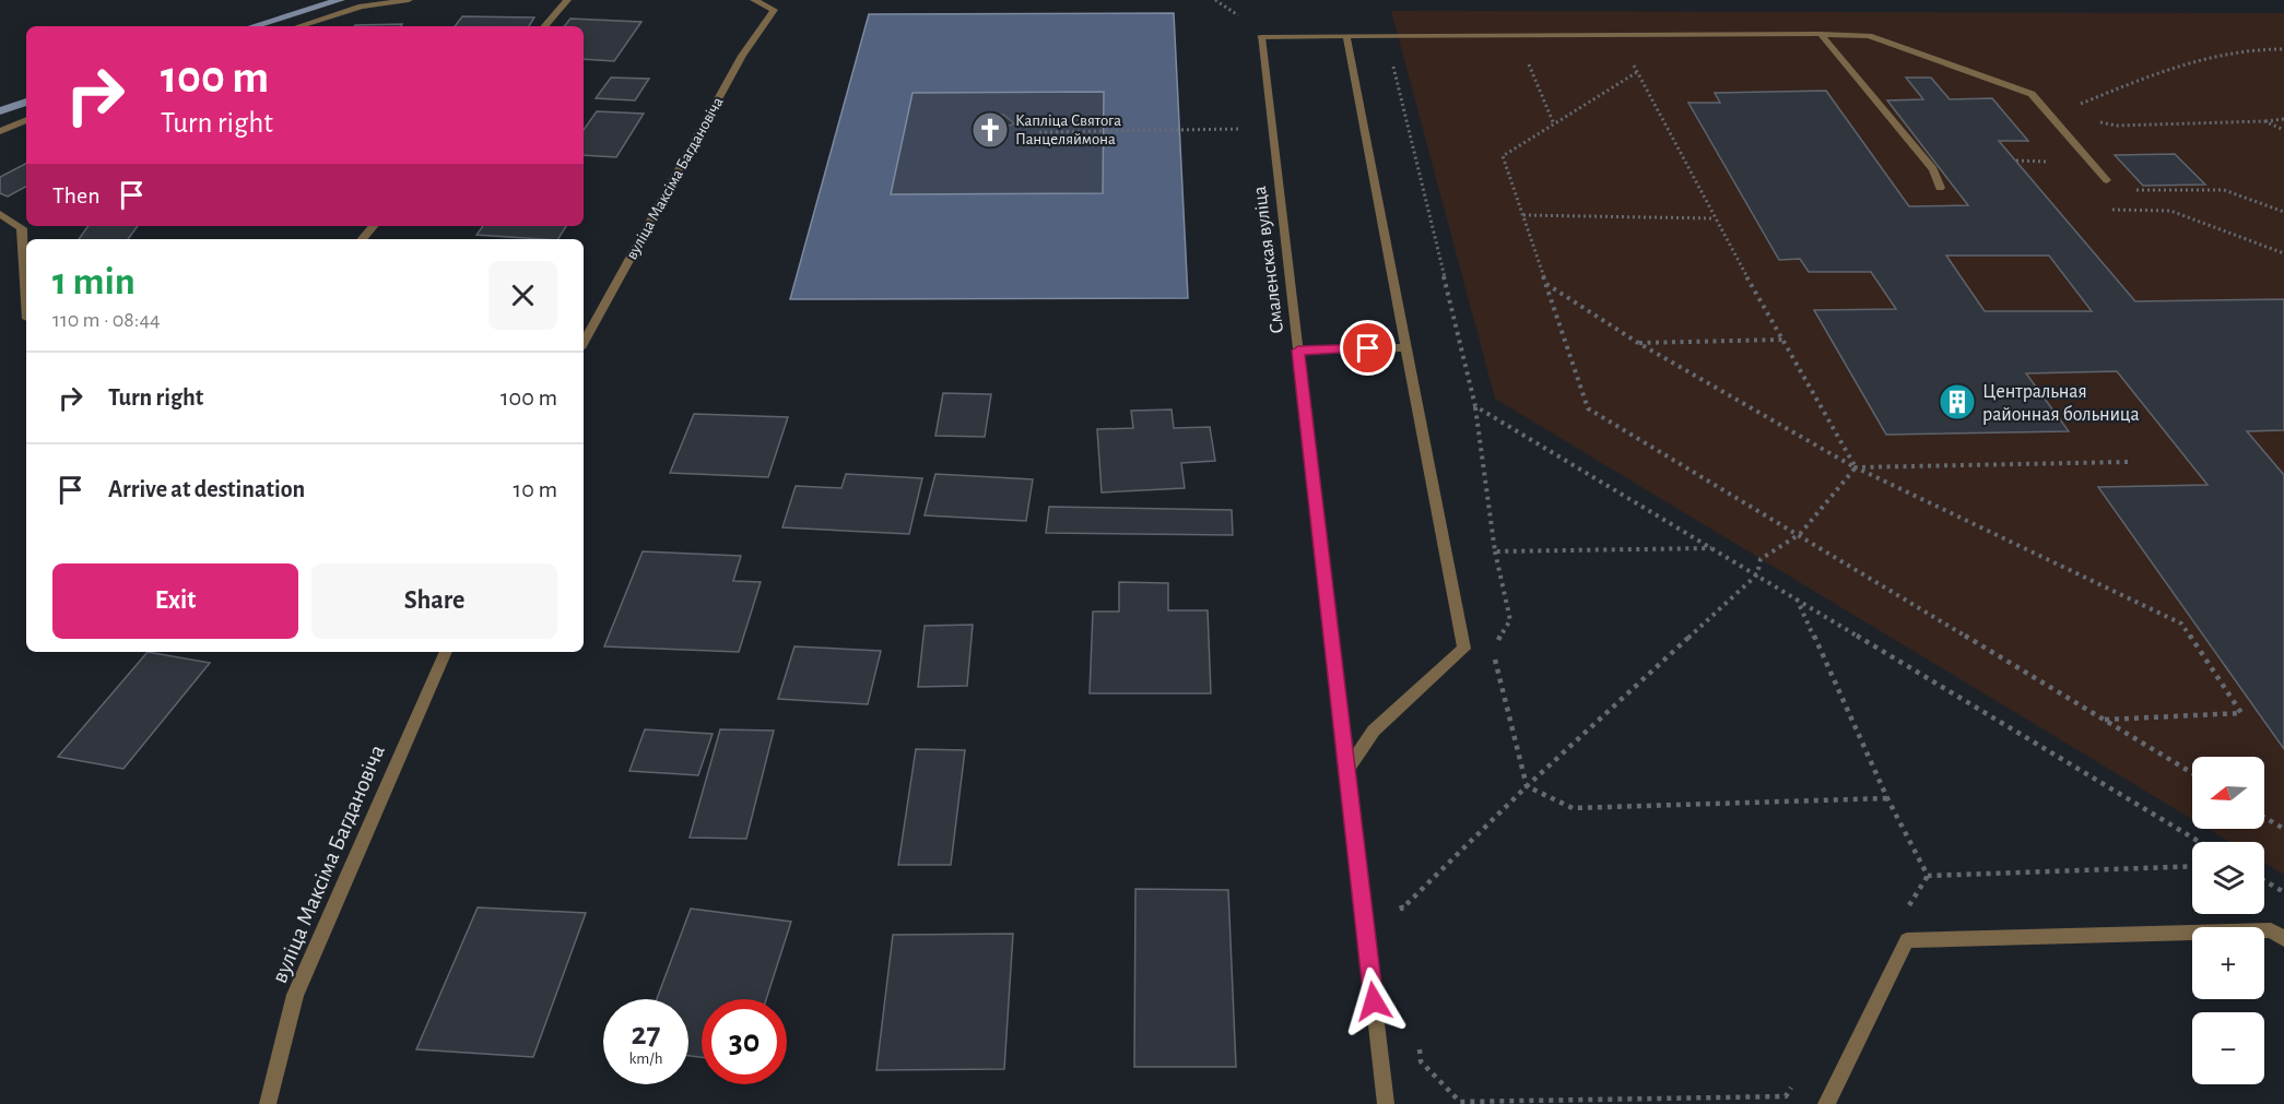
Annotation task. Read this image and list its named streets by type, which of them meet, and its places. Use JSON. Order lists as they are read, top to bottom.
{
  "streets": {
    "street": ["вуліца Максіма Багдановіча", "Смаленская вуліца"]
  },
  "places": {
    "church": ["Капліца Святога Панцеляймона"],
    "building": ["Центральная районная больница"]
  },
  "north": "left",
  "page": {
    "turn": ["100 m", "Turn right"],
    "then": "Then",
    "heading": ["1 min", "110 m · 08:44"],
    "list": [
      {
        "name": "Turn right",
        "value": "100 m"
      },
      {
        "name": "Arrive at destination",
        "value": "10 m"
      }
    ],
    "buttons": ["Exit", "Share"],
    "map_buttons": ["+", "−"],
    "speed": "27 km/h",
    "limit": "30"
  }
}
